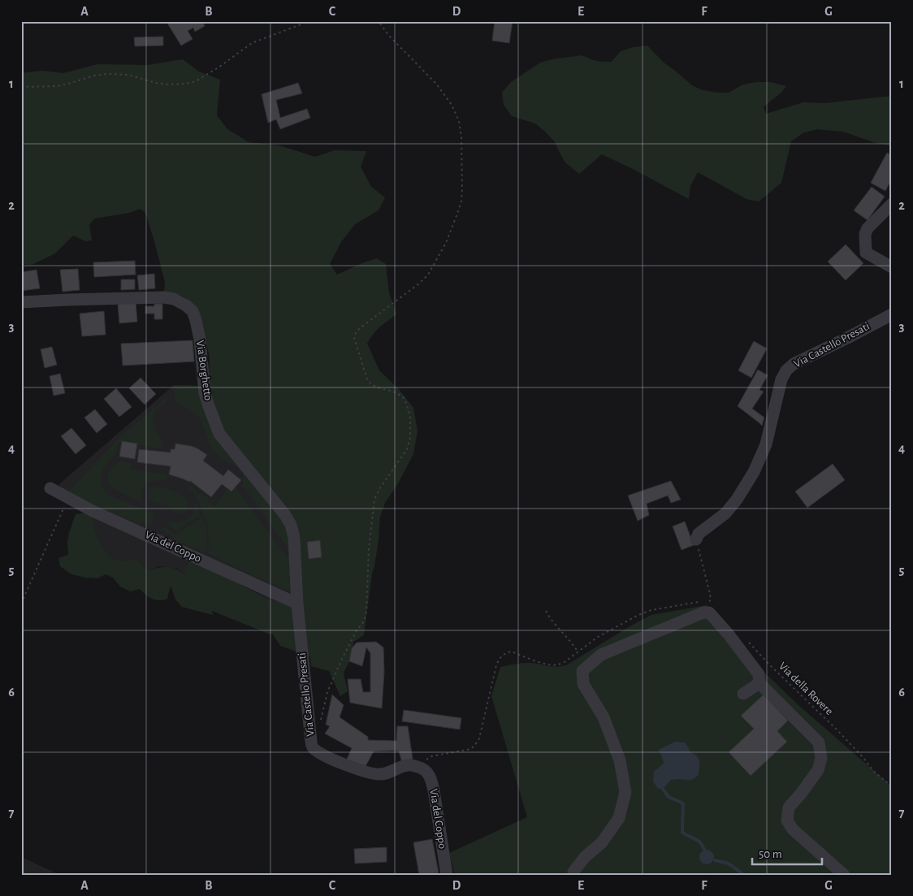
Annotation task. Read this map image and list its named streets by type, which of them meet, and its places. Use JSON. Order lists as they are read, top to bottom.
{
  "streets": {
    "street": ["Via Castello Presati", "Via Borghetto", "Via del Coppo"],
    "path": ["Via della Rovere"]
  },
  "crossings": [
    ["Via Castello Presati", "Via Borghetto"],
    ["Via Castello Presati", "Via del Coppo"],
    ["Via Borghetto", "Via del Coppo"]
  ],
  "scale_bar": "50 m",
  "grid": {
    "columns": [
      "A",
      "B",
      "C",
      "D",
      "E",
      "F",
      "G"
    ],
    "rows": [
      "1",
      "2",
      "3",
      "4",
      "5",
      "6",
      "7"
    ]
  }
}
